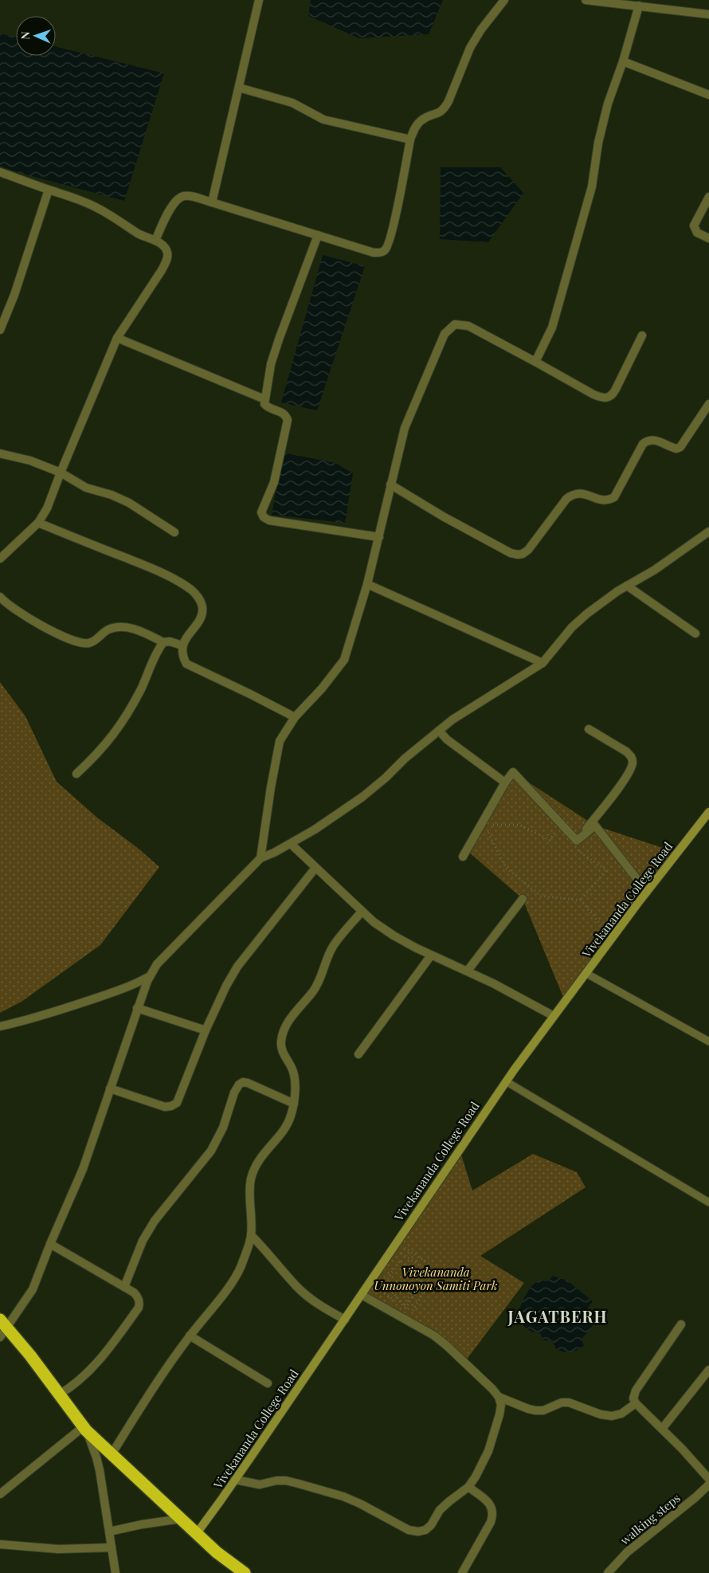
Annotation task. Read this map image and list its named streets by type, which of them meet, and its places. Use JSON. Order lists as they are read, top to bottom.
{
  "streets": {
    "street": ["Vivekananda College Road", "walking steps"]
  },
  "districts": ["JAGATBERH"],
  "parks": ["Vivekananda Unnonoyon Samiti Park"],
  "north": "left"
}
